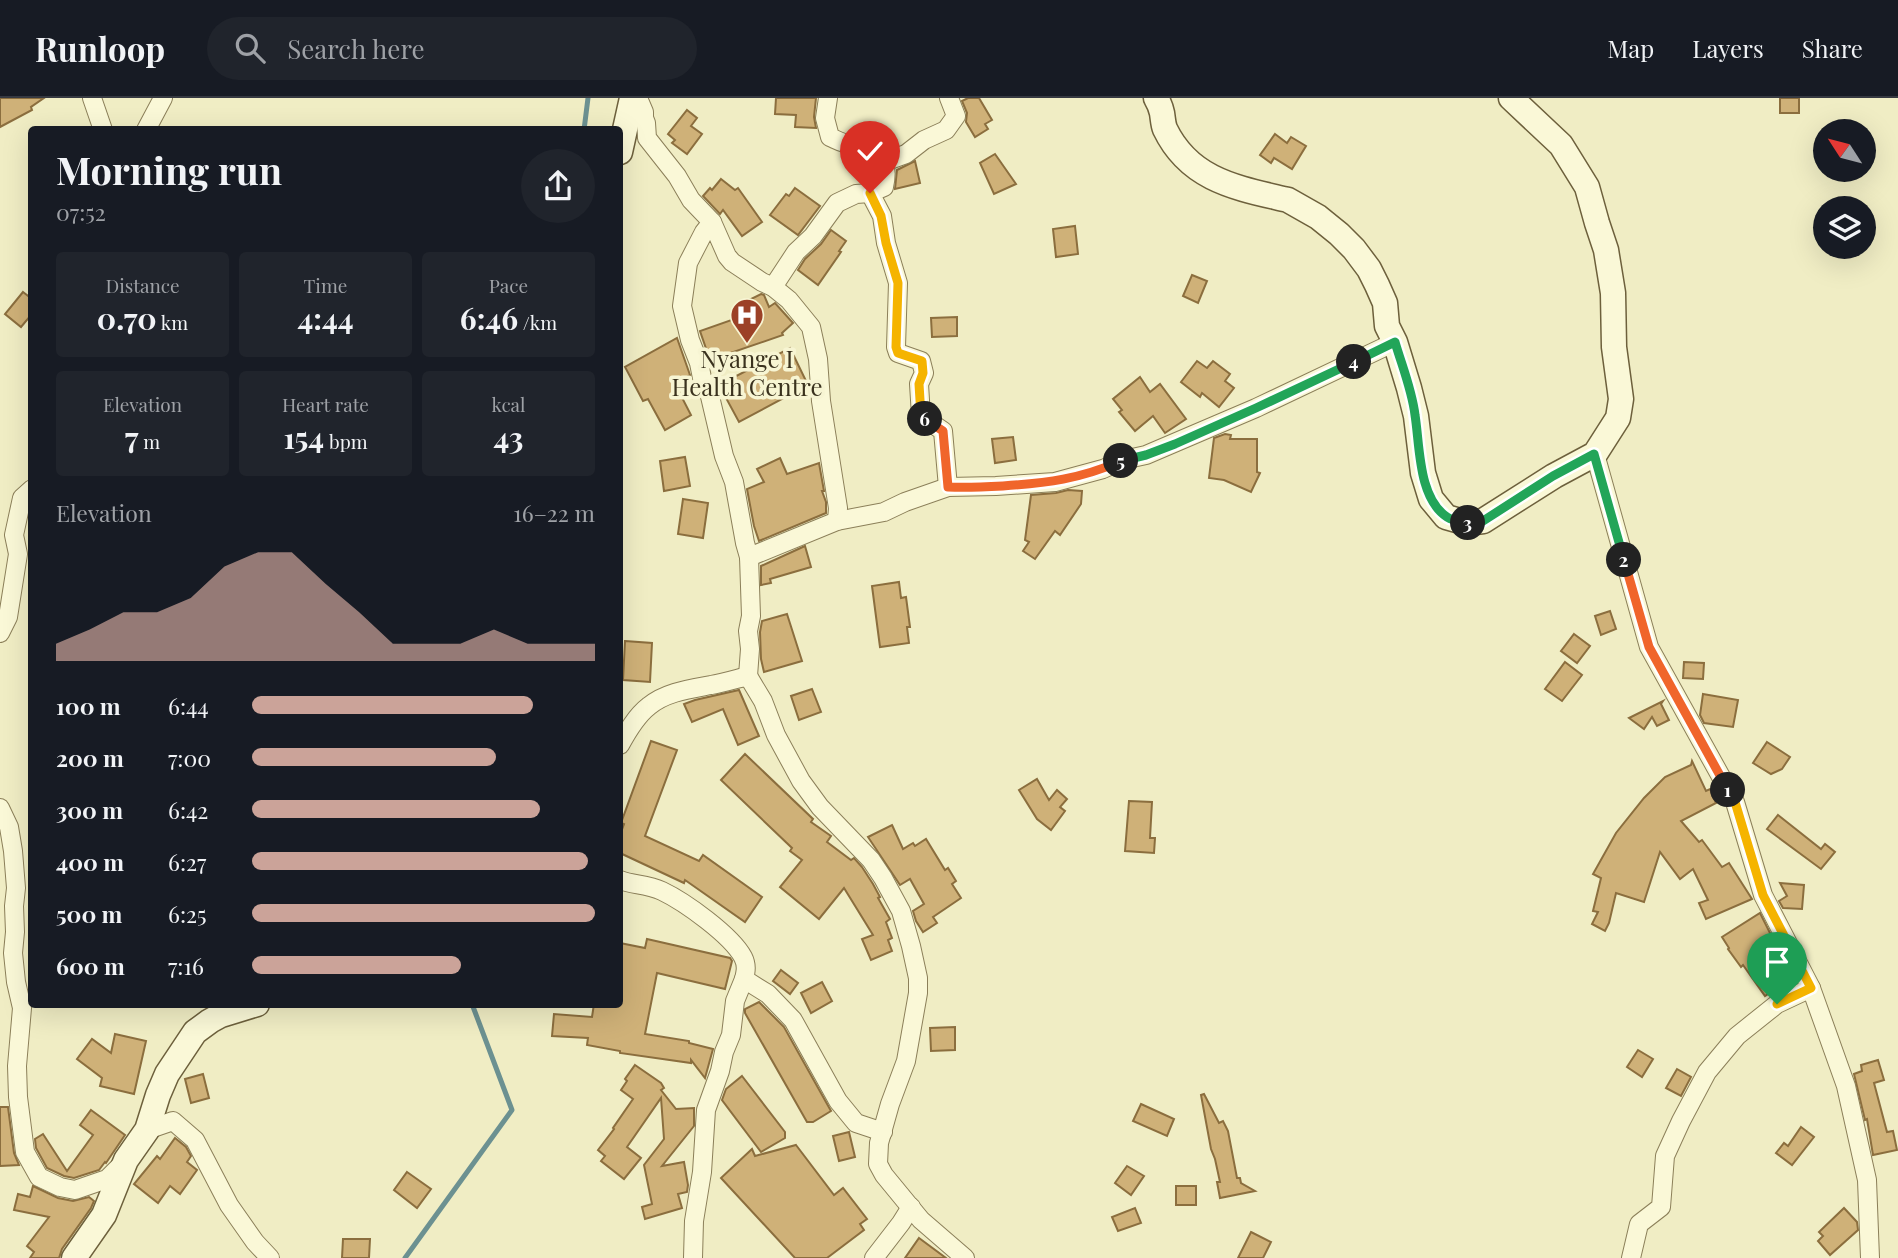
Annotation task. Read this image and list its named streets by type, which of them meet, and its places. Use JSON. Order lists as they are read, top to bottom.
{
  "places": {
    "hospital": ["Nyange I Health Centre"]
  },
  "north": "top left",
  "page": {
    "header": "Runloop",
    "search": "Search here",
    "nav": ["Map", "Layers", "Share"],
    "heading": ["Morning run", "07:52"],
    "stats": [
      ["Distance", "0.70 km"],
      ["Time", "4:44"],
      ["Pace", "6:46 /km"],
      ["Elevation", "7 m"],
      ["Heart rate", "154 bpm"],
      ["kcal", "43"]
    ],
    "pins": [
      "4",
      "6",
      "5",
      "3",
      "2",
      "1"
    ],
    "chart": ["Elevation", "16–22 m"],
    "list": [
      {
        "name": "100 m",
        "note": "6:44"
      },
      {
        "name": "200 m",
        "note": "7:00"
      },
      {
        "name": "300 m",
        "note": "6:42"
      },
      {
        "name": "400 m",
        "note": "6:27"
      },
      {
        "name": "500 m",
        "note": "6:25"
      },
      {
        "name": "600 m",
        "note": "7:16"
      }
    ]
  }
}
